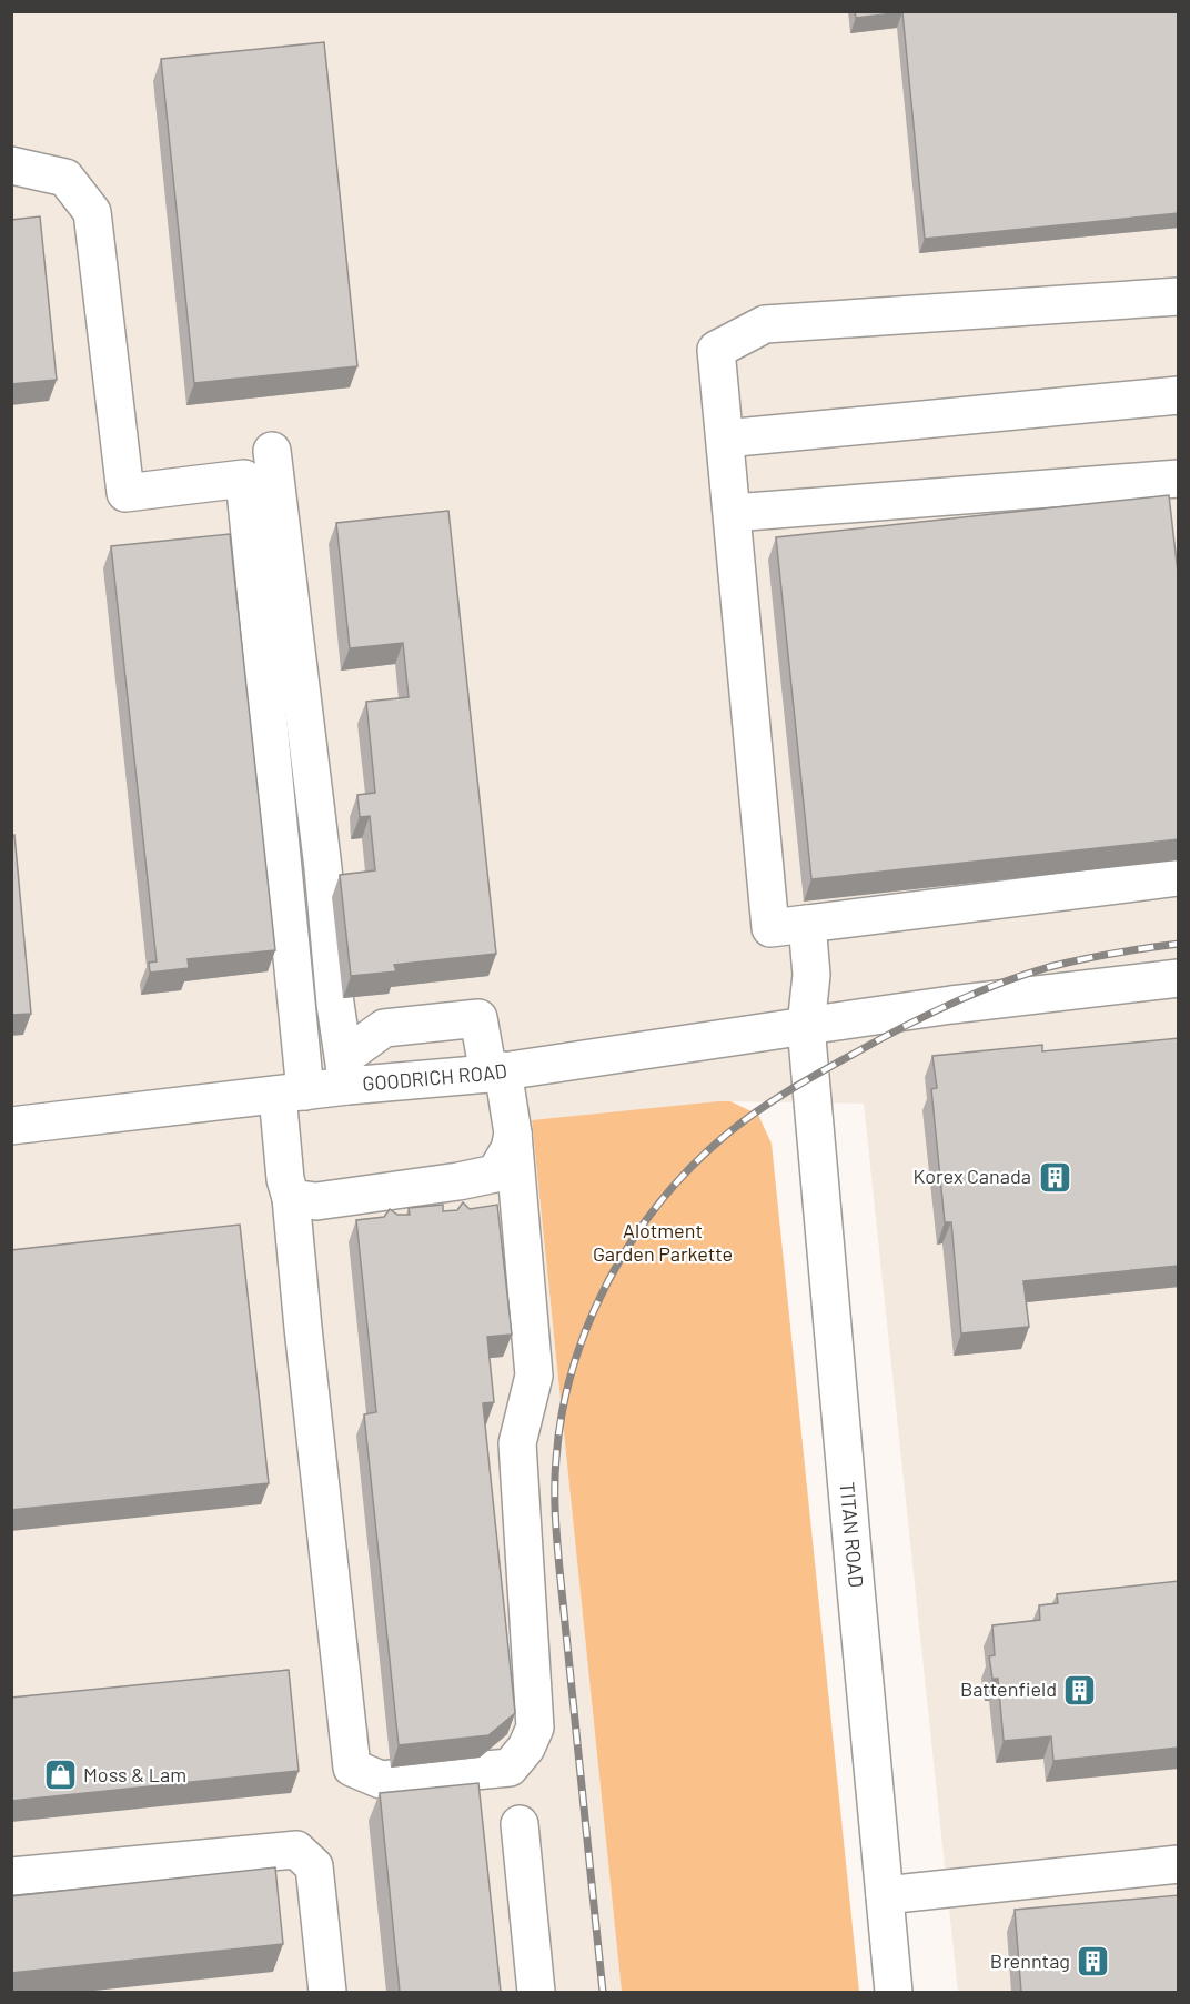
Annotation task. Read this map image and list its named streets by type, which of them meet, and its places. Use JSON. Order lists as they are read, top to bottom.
{
  "streets": {
    "street": ["GOODRICH ROAD", "TITAN ROAD"]
  },
  "crossings": [
    ["GOODRICH ROAD", "TITAN ROAD"]
  ],
  "parks": ["Alotment Garden Parkette"],
  "places": {
    "building": ["Korex Canada", "Battenfield", "Brenntag"],
    "shop": ["Moss & Lam"]
  }
}
